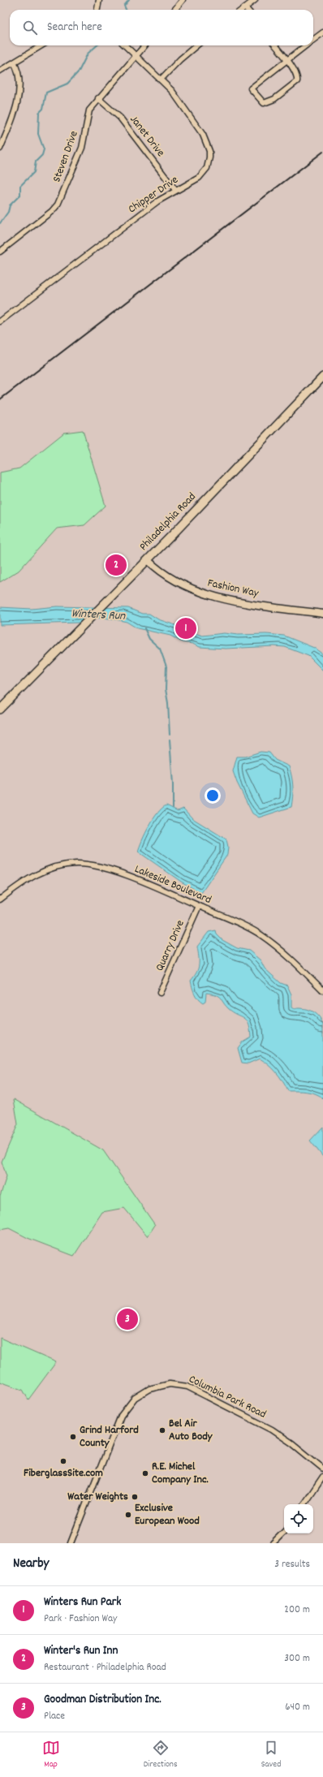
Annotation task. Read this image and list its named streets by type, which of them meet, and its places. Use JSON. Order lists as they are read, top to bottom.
{
  "streets": {
    "main road": ["Philadelphia Road"],
    "street": [
      "Janet Drive",
      "Steven Drive",
      "Chipper Drive",
      "Fashion Way",
      "Lakeside Boulevard",
      "Quarry Drive",
      "Columbia Park Road"
    ]
  },
  "crossings": [
    ["Janet Drive", "Steven Drive"],
    ["Janet Drive", "Chipper Drive"],
    ["Steven Drive", "Chipper Drive"],
    ["Philadelphia Road", "Fashion Way"],
    ["Lakeside Boulevard", "Quarry Drive"]
  ],
  "water": ["Winters Run"],
  "places": [
    "Bel Air Auto Body",
    "Grind Harford County",
    "FiberglassSite.com",
    "R.E. Michel Company Inc.",
    "Water Weights",
    "Exclusive European Wood"
  ],
  "page": {
    "search": "Search here",
    "pins": ["2", "1", "3"],
    "heading": ["Nearby", "3 results"],
    "list": [
      {
        "mark": "1",
        "name": "Winters Run Park",
        "note": "Park · Fashion Way",
        "value": "200 m"
      },
      {
        "mark": "2",
        "name": "Winter's Run Inn",
        "note": "Restaurant · Philadelphia Road",
        "value": "300 m"
      },
      {
        "mark": "3",
        "name": "Goodman Distribution Inc.",
        "note": "Place",
        "value": "640 m"
      }
    ],
    "nav": ["Map", "Directions", "Saved"]
  }
}
